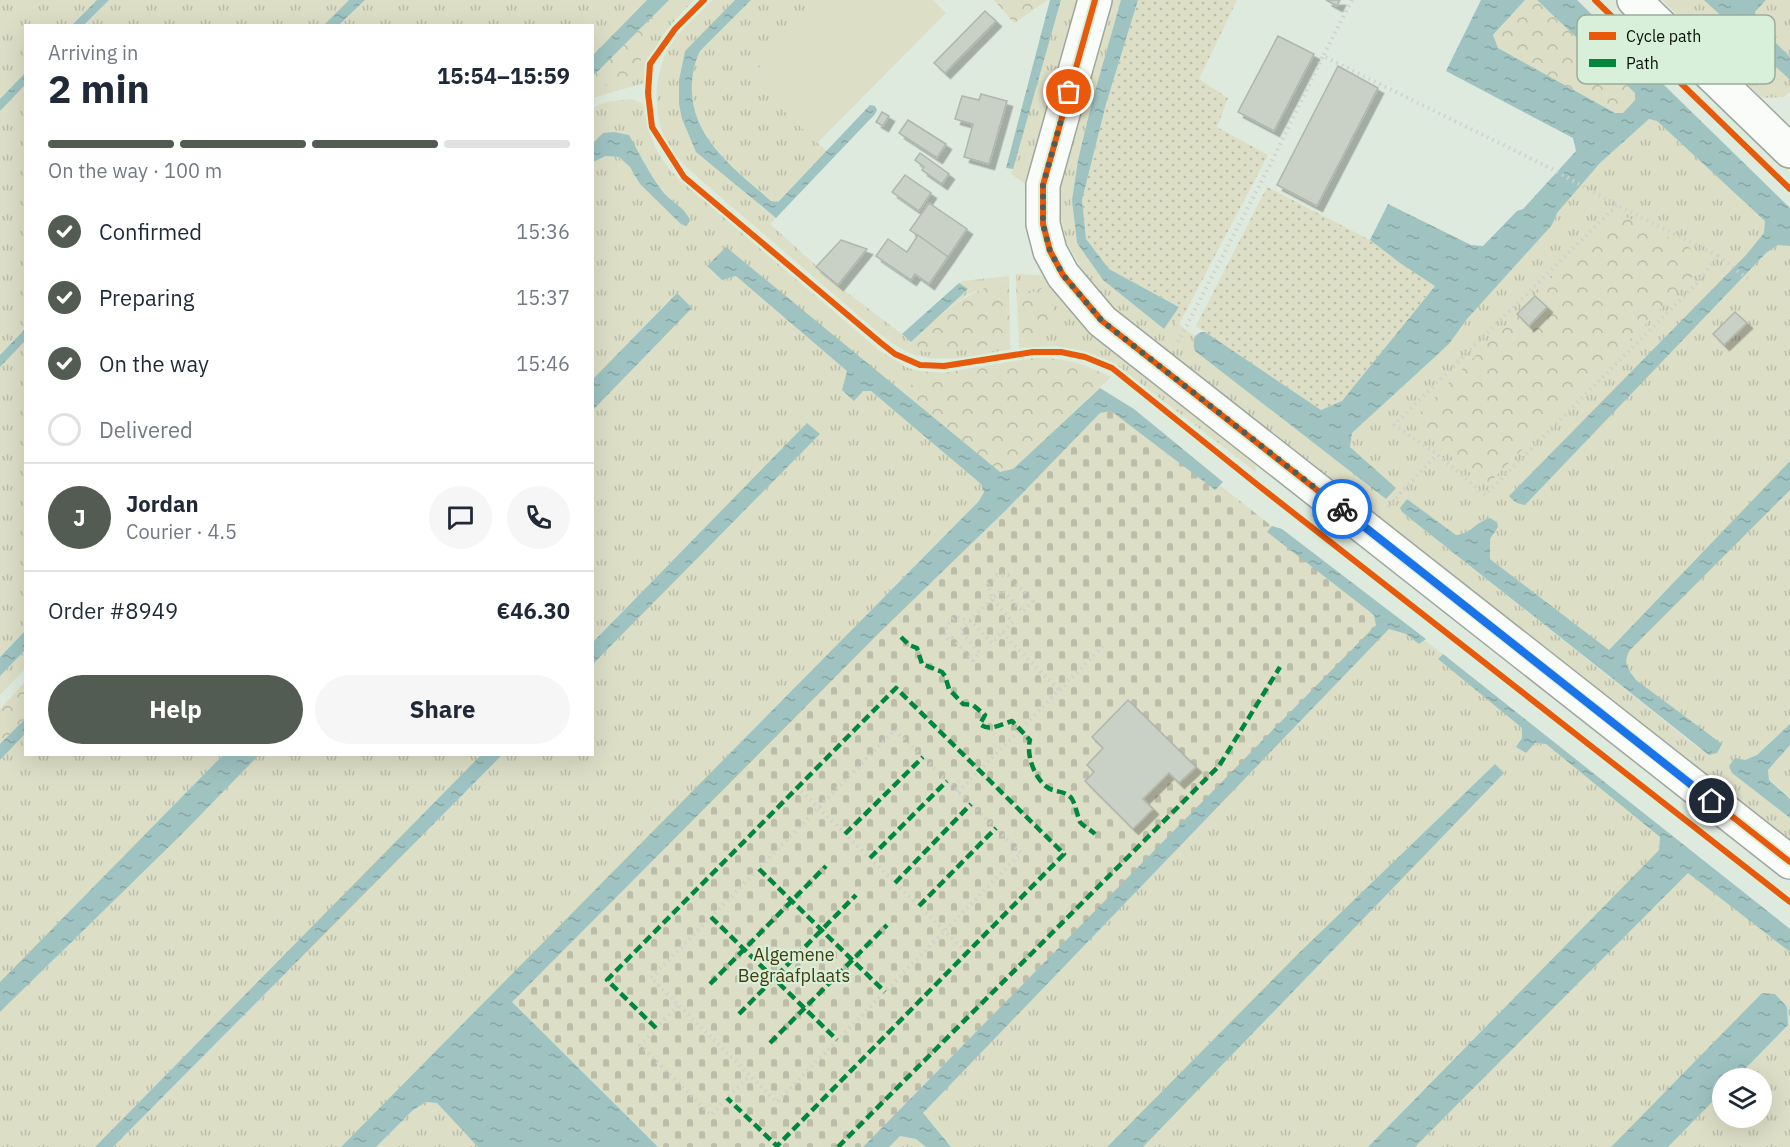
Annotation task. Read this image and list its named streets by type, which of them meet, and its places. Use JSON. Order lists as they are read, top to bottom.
{
  "parks": ["Algemene Begraafplaats"],
  "legend": ["Cycle path", "Path"],
  "page": {
    "heading": ["2 min", "Arriving in", "15:54–15:59"],
    "panel": [
      "Jordan",
      "Courier · 4.5",
      "Order #8949",
      "€46.30"
    ],
    "bar": "On the way · 100 m",
    "list": [
      ["Confirmed", "15:36"],
      ["Preparing", "15:37"],
      ["On the way", "15:46"],
      "Delivered"
    ],
    "round": "J",
    "buttons": ["Help", "Share"]
  }
}
